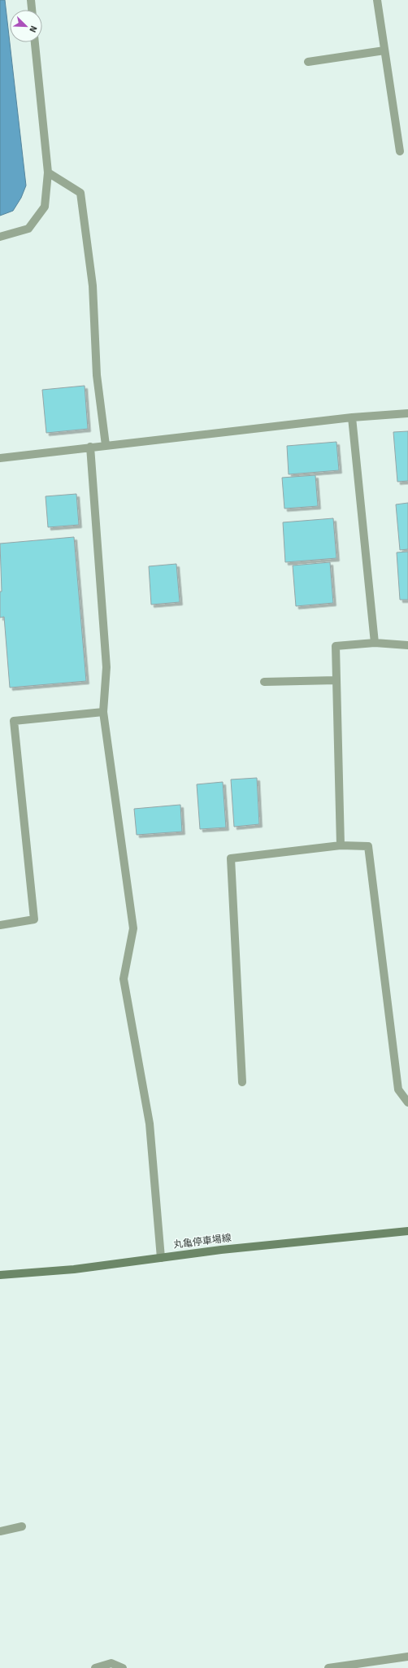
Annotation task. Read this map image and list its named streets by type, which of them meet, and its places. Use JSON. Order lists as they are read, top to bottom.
{
  "streets": {
    "main road": ["丸亀停車場線"]
  },
  "north": "bottom right"
}
